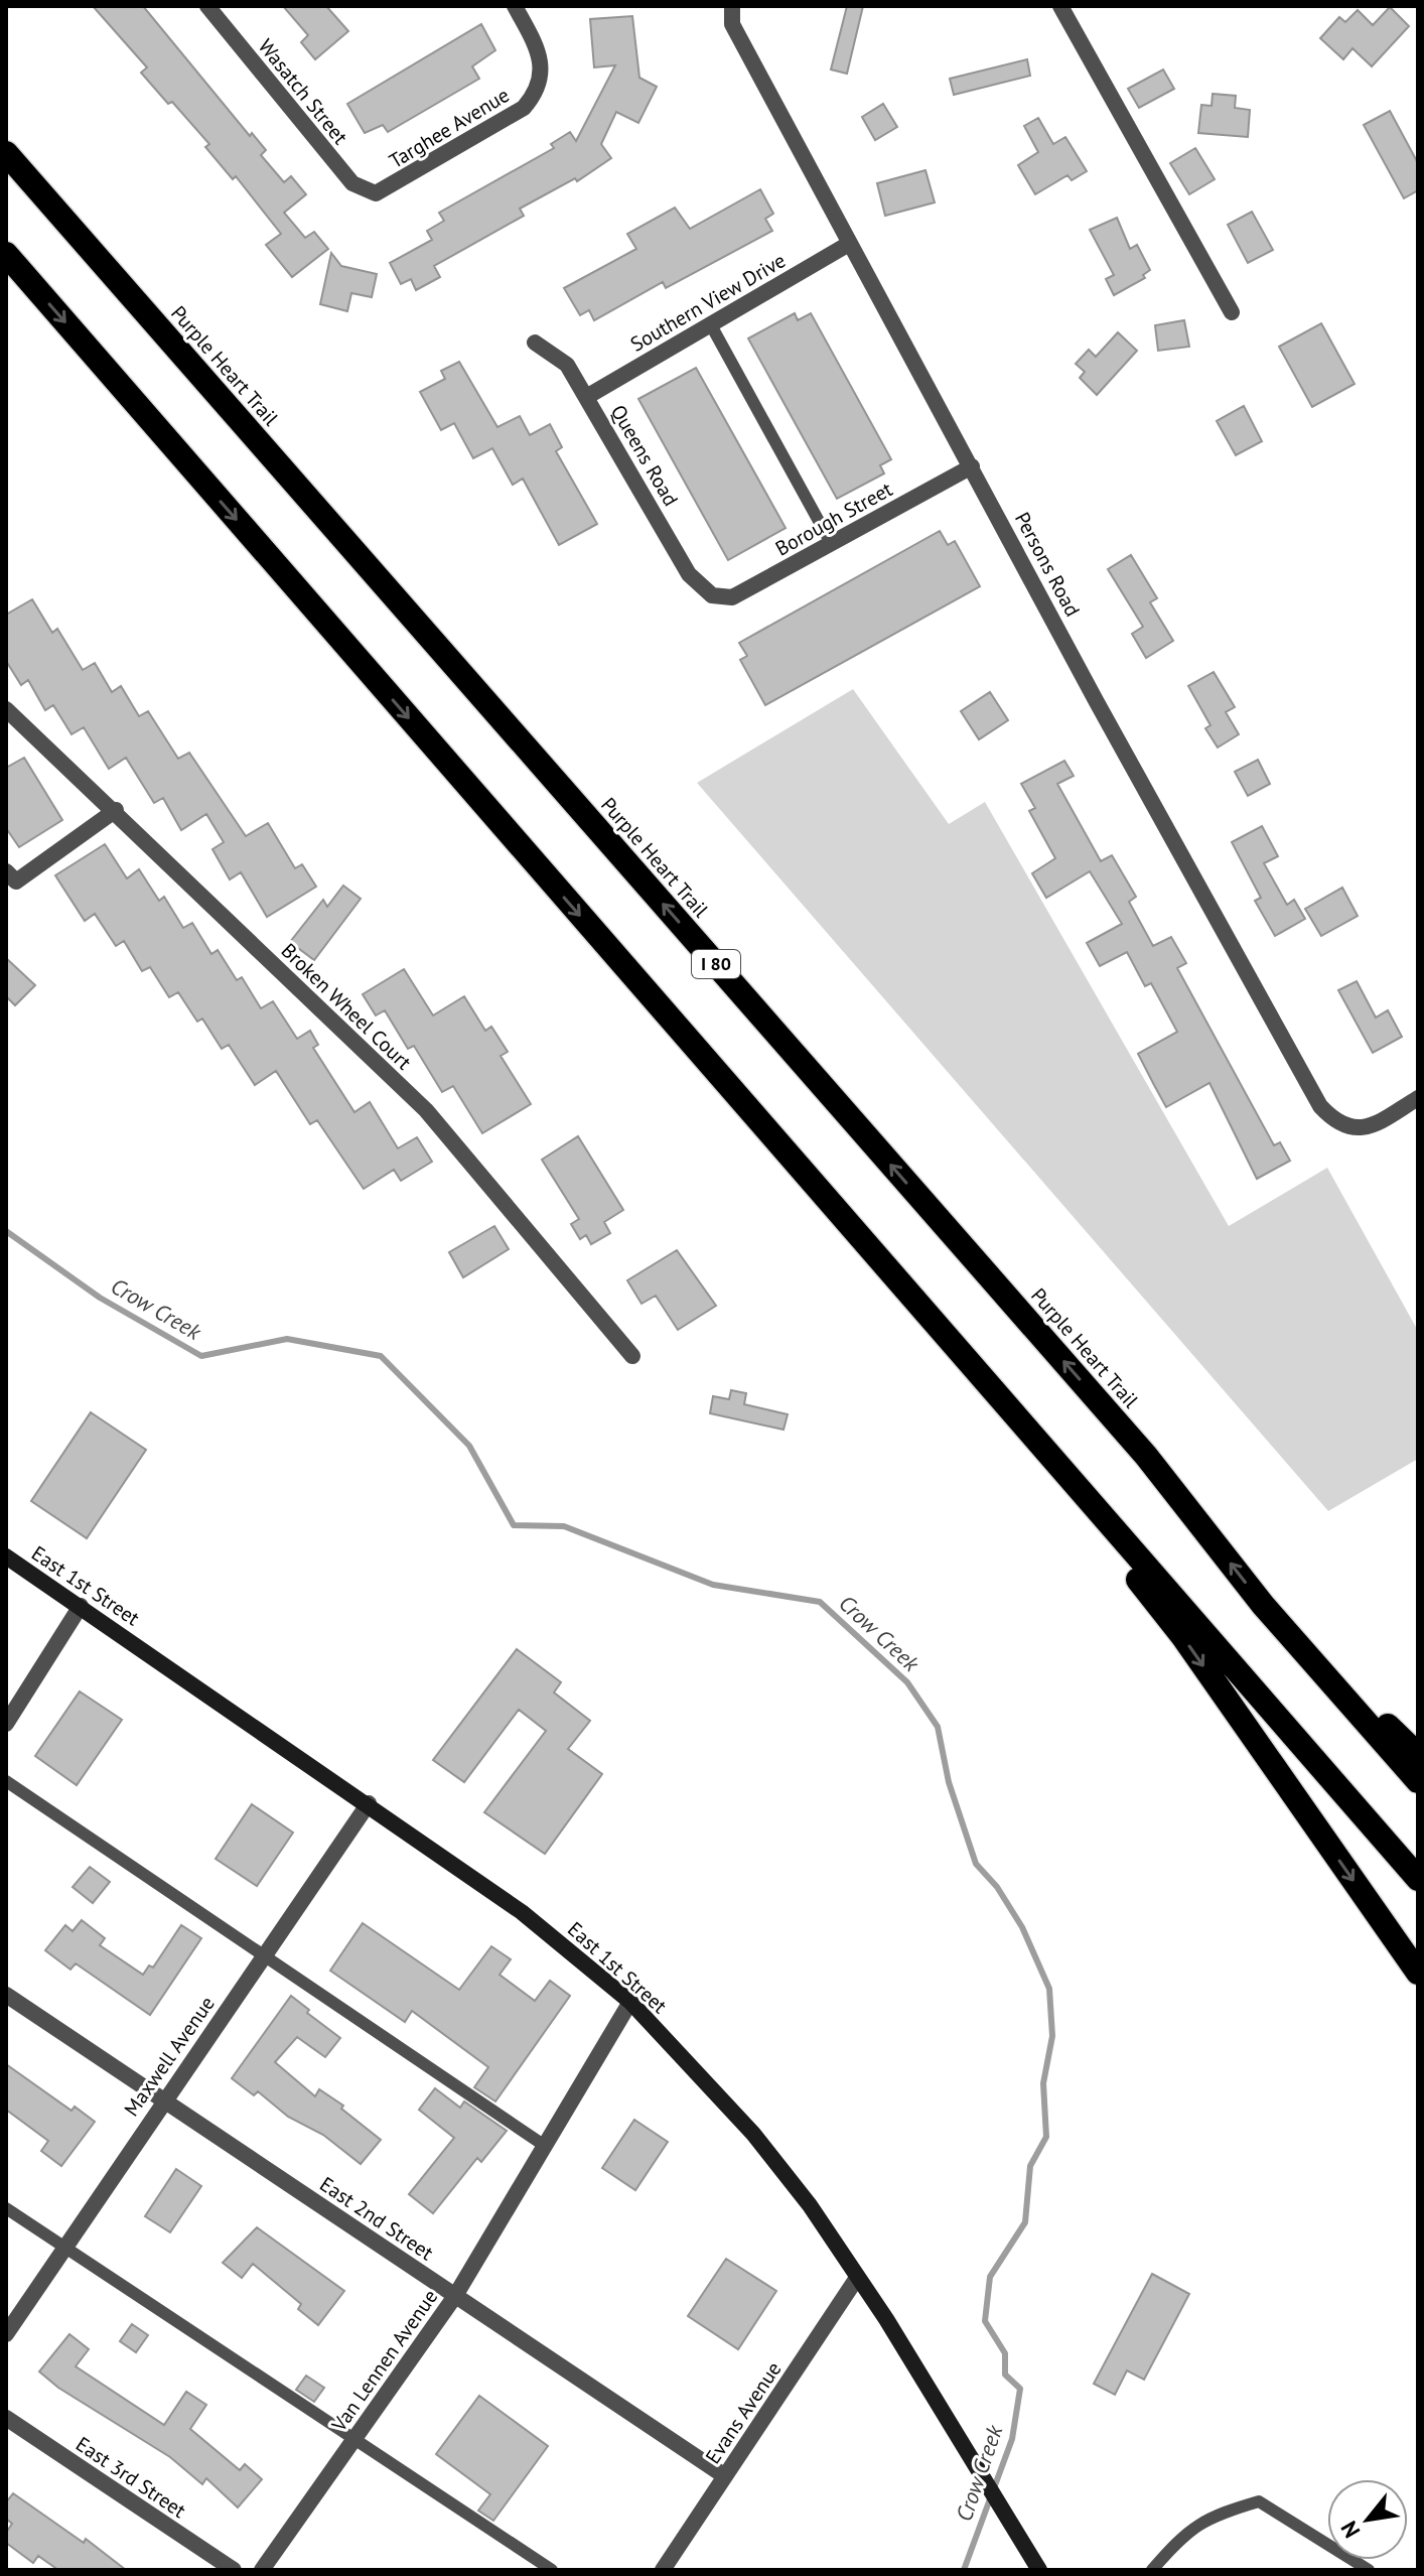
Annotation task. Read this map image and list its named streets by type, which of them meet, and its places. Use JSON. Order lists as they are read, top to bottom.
{
  "streets": {
    "highway": ["Purple Heart Trail", "I 80"],
    "street": [
      "Wasatch Street",
      "Targhee Avenue",
      "Southern View Drive",
      "Queens Road",
      "Borough Street",
      "Persons Road",
      "Broken Wheel Court",
      "East 1st Street",
      "Maxwell Avenue",
      "East 2nd Street",
      "Van Lennen Avenue",
      "Evans Avenue",
      "East 3rd Street"
    ]
  },
  "crossings": [
    ["Wasatch Street", "Targhee Avenue"],
    ["Southern View Drive", "Queens Road"],
    ["Southern View Drive", "Persons Road"],
    ["Queens Road", "Borough Street"],
    ["Borough Street", "Persons Road"],
    ["East 1st Street", "Maxwell Avenue"],
    ["East 1st Street", "Van Lennen Avenue"],
    ["East 1st Street", "Evans Avenue"],
    ["Maxwell Avenue", "East 2nd Street"],
    ["East 2nd Street", "Van Lennen Avenue"],
    ["East 2nd Street", "Evans Avenue"]
  ],
  "water": ["Crow Creek"],
  "north": "bottom left"
}
